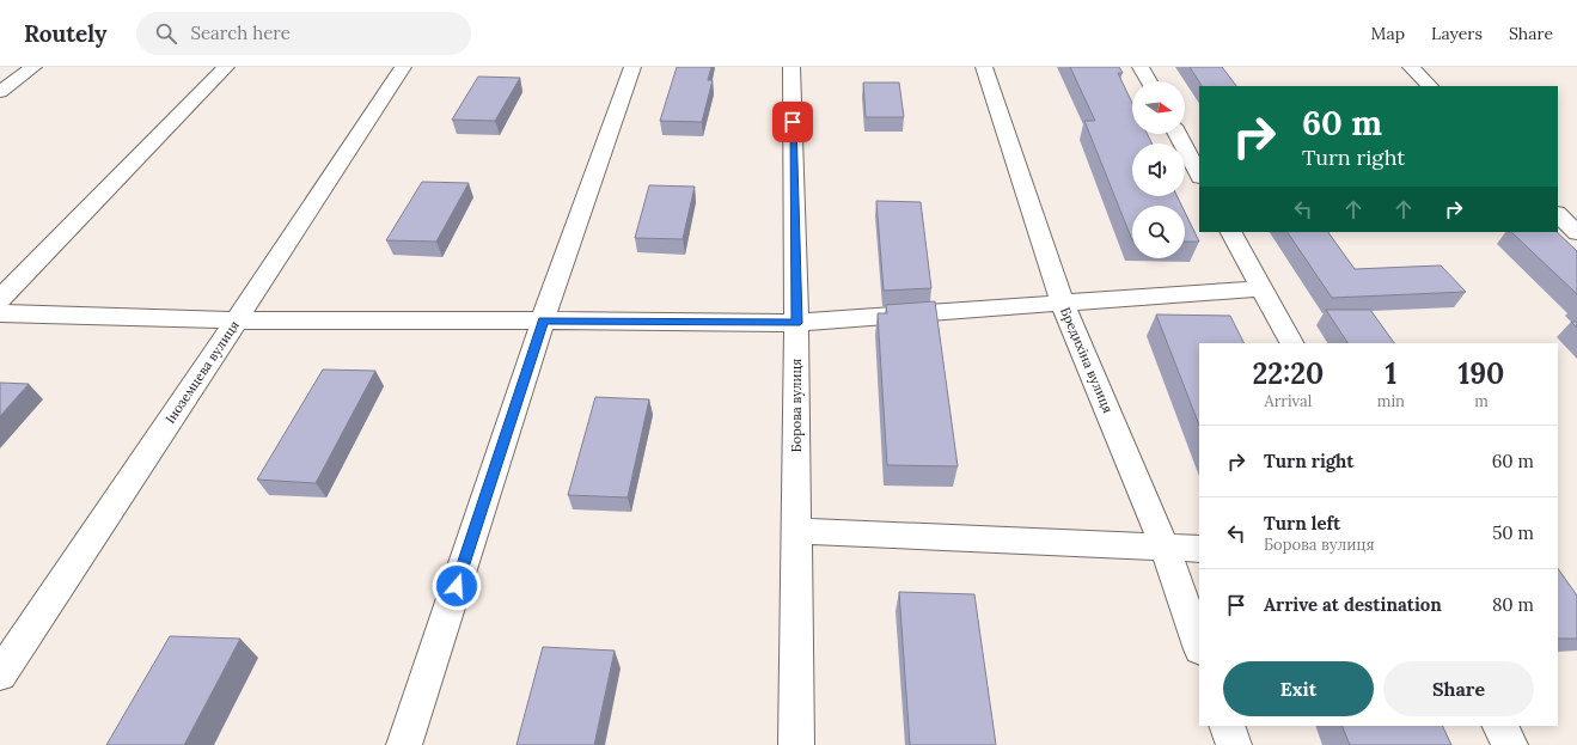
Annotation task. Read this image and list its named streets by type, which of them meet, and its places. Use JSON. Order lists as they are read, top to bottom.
{
  "streets": {
    "street": ["Бредихіна вулиця", "Іноземцева вулиця", "Борова вулиця"]
  },
  "north": "right",
  "page": {
    "header": "Routely",
    "search": "Search here",
    "nav": ["Map", "Layers", "Share"],
    "turn": ["60 m", "Turn right"],
    "eta": [
      "22:20",
      "Arrival",
      "1",
      "min",
      "190",
      "m"
    ],
    "list": [
      {
        "name": "Turn right",
        "value": "60 m"
      },
      {
        "name": "Turn left",
        "note": "Борова вулиця",
        "value": "50 m"
      },
      {
        "name": "Arrive at destination",
        "value": "80 m"
      }
    ],
    "buttons": ["Exit", "Share"]
  }
}
